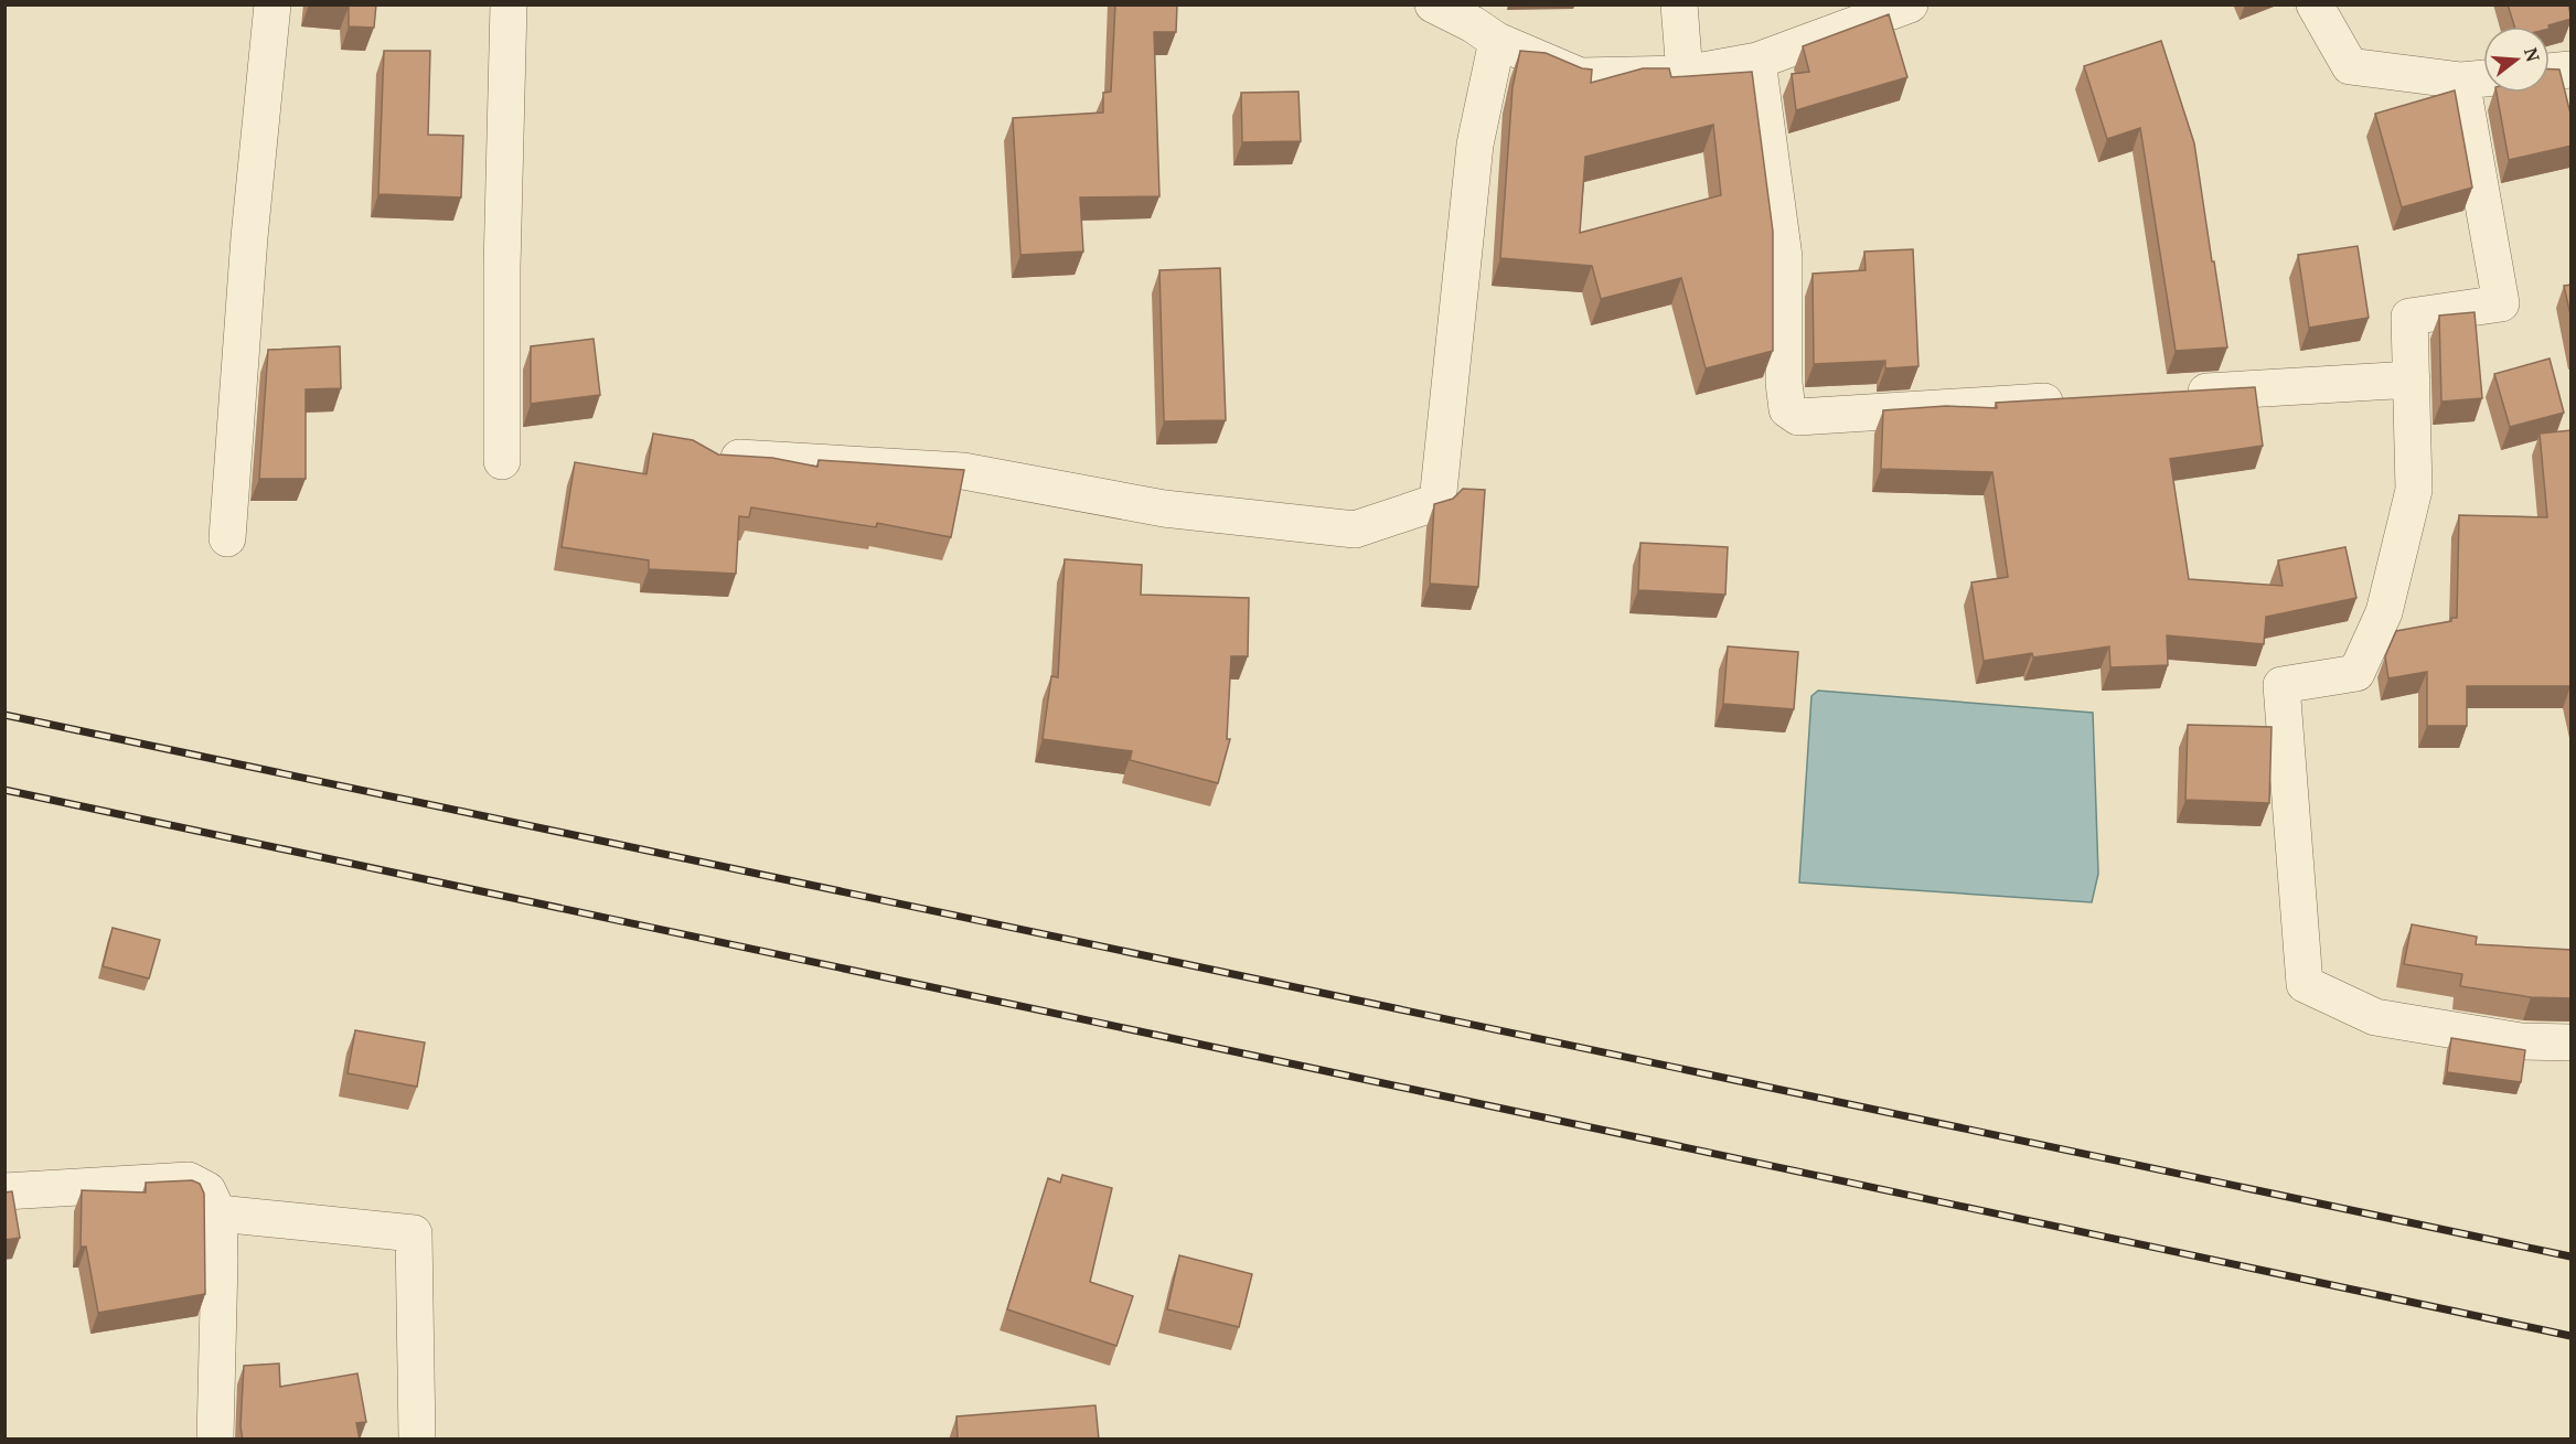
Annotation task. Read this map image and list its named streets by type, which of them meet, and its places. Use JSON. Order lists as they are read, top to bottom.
{
  "north": "right"
}
